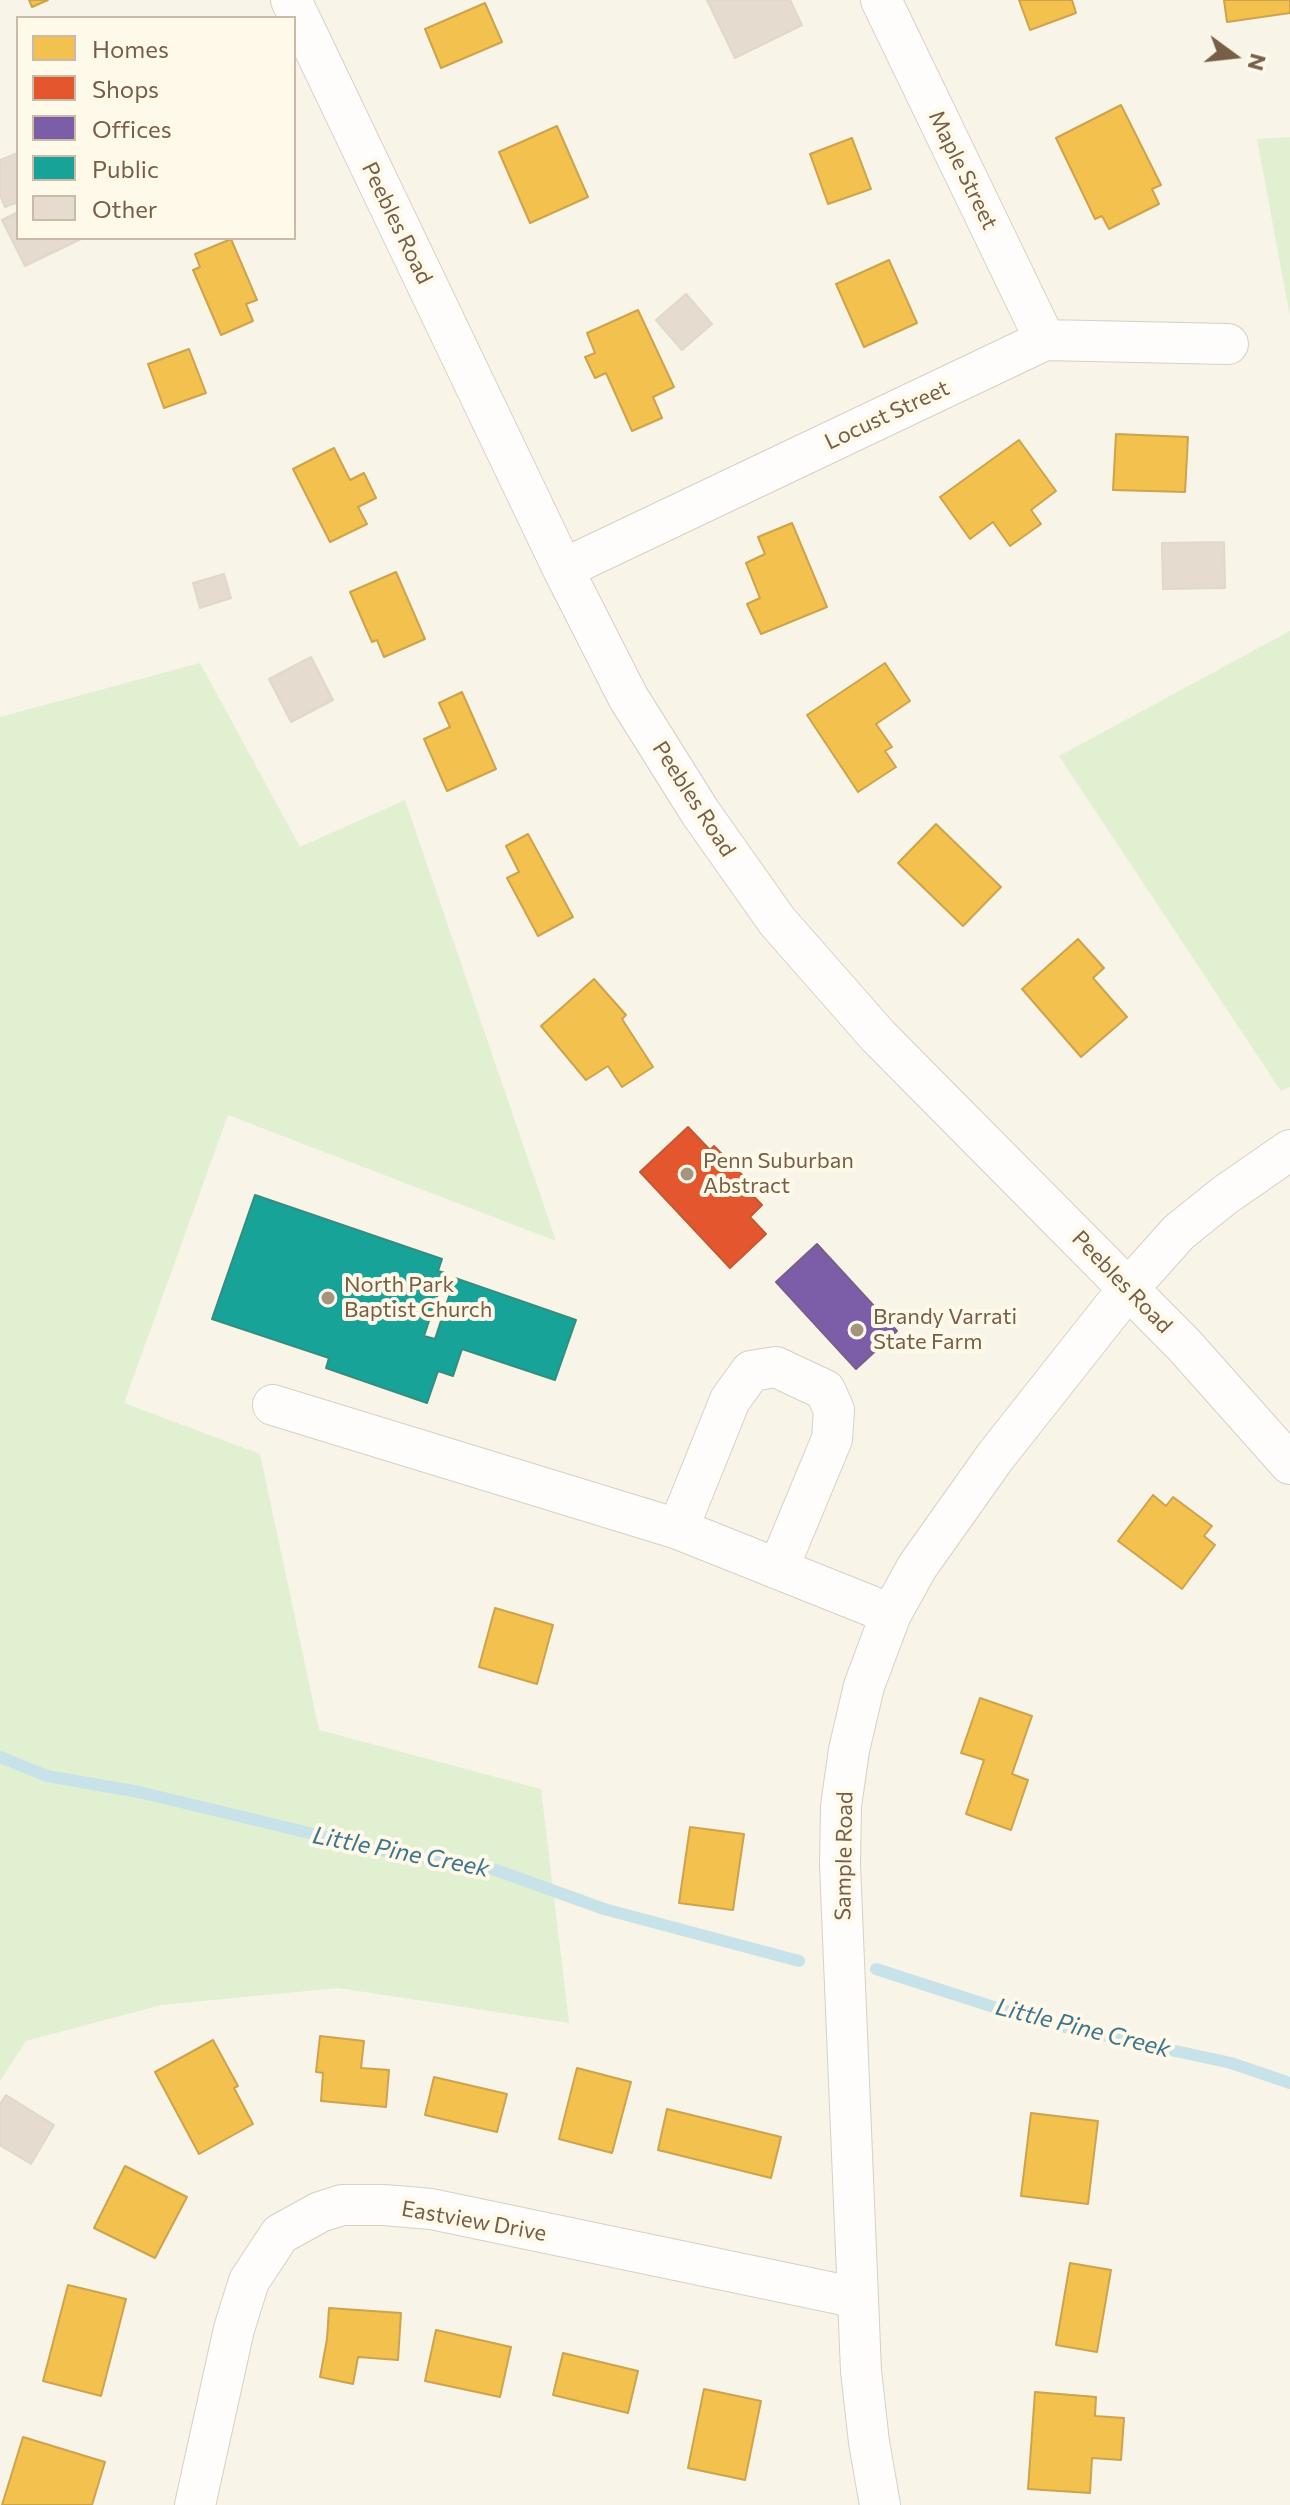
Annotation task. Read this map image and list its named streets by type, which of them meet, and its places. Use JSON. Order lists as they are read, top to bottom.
{
  "streets": {
    "street": [
      "Maple Street",
      "Peebles Road",
      "Locust Street",
      "Sample Road",
      "Eastview Drive"
    ]
  },
  "crossings": [
    ["Maple Street", "Locust Street"],
    ["Peebles Road", "Locust Street"],
    ["Peebles Road", "Sample Road"],
    ["Sample Road", "Eastview Drive"]
  ],
  "water": ["Little Pine Creek"],
  "places": ["Penn Suburban Abstract", "North Park Baptist Church", "Brandy Varrati State Farm"],
  "legend": [
    "Homes",
    "Shops",
    "Offices",
    "Public",
    "Other"
  ],
  "north": "right"
}
